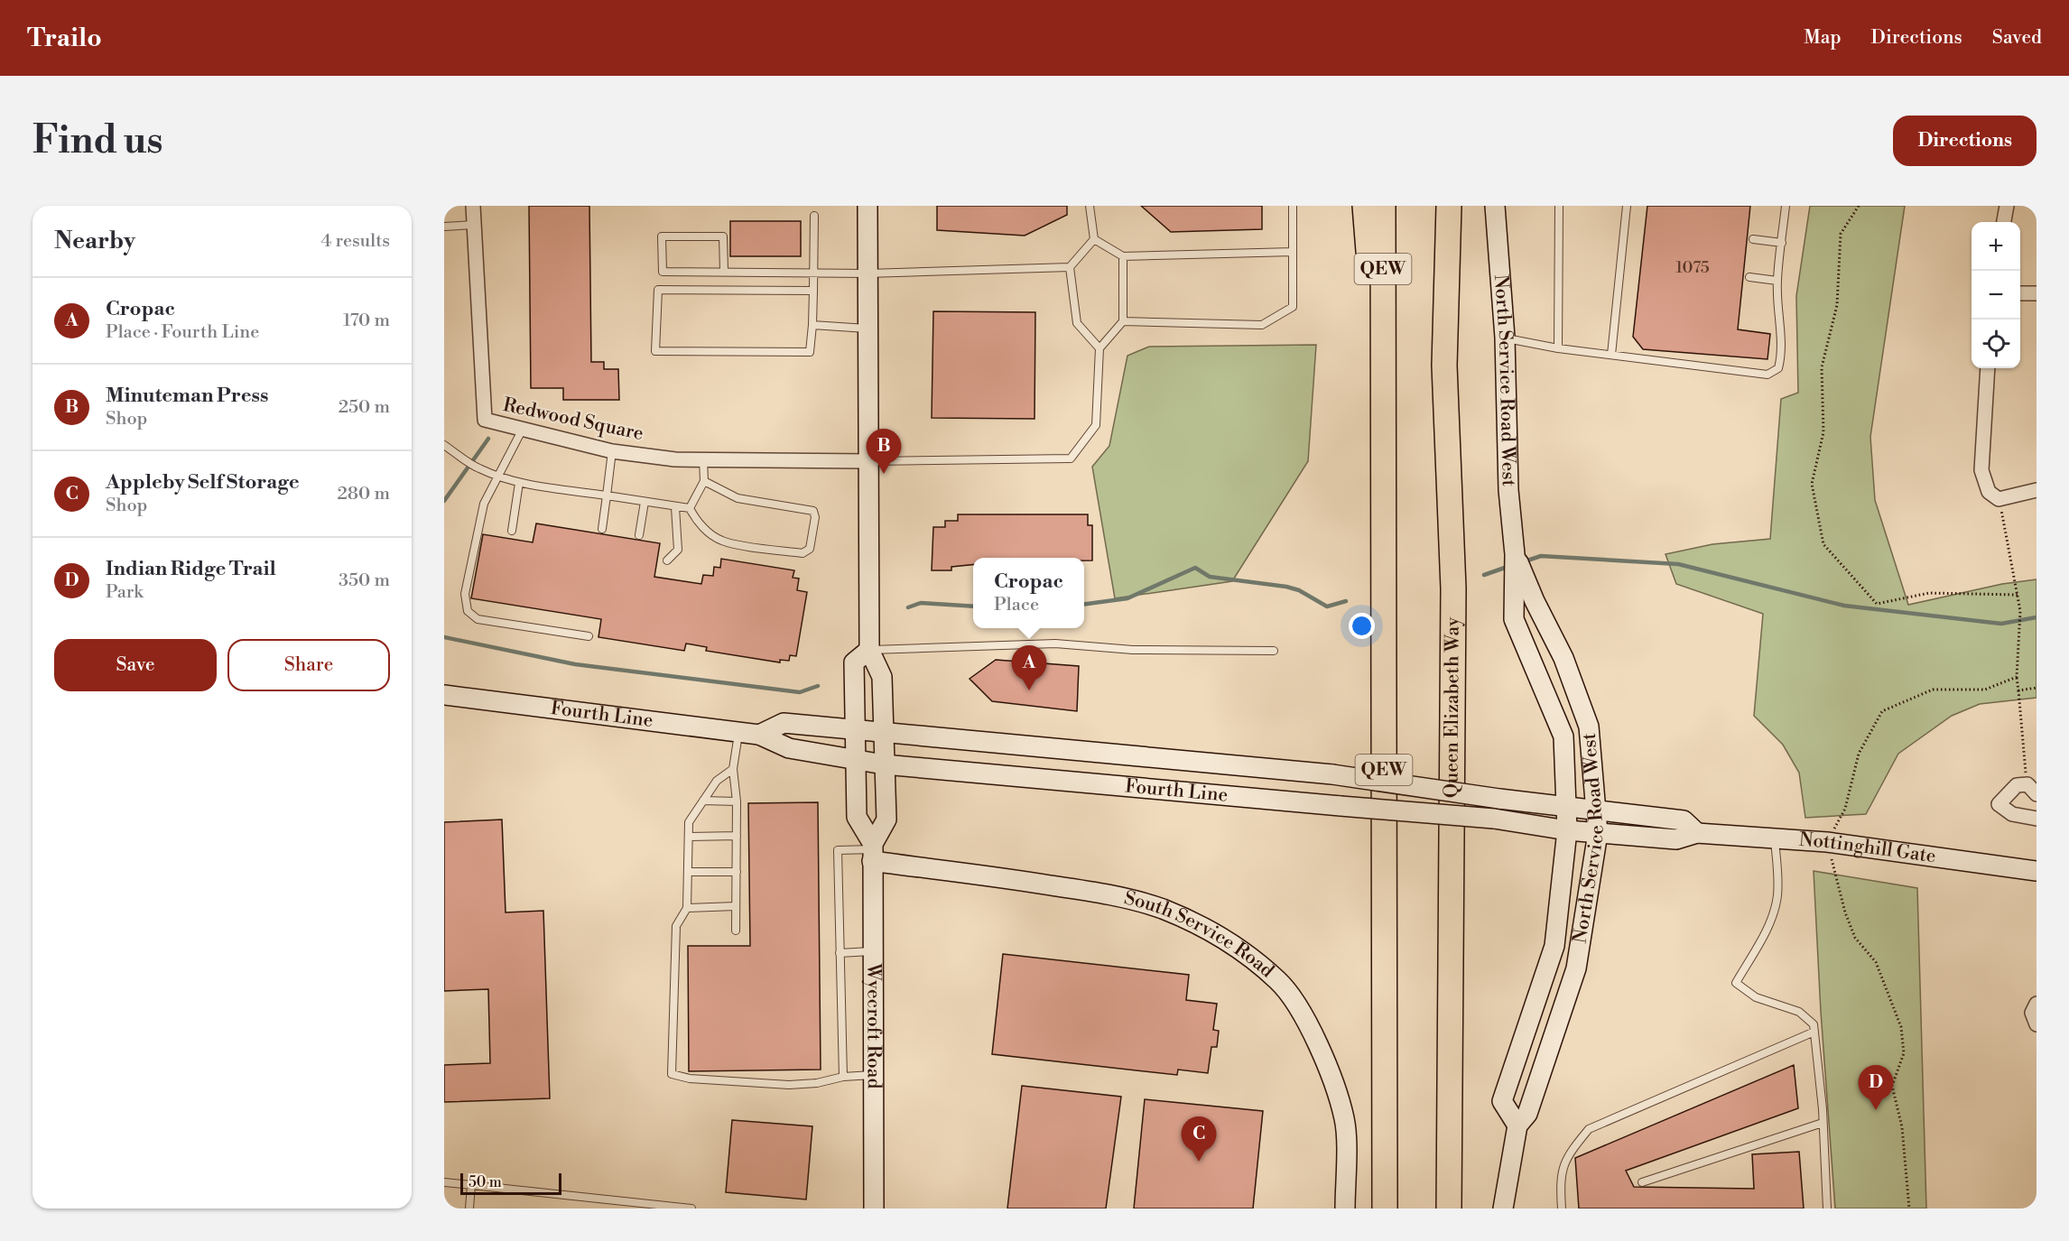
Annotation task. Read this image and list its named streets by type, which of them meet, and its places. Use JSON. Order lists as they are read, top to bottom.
{
  "streets": {
    "highway": ["QEW", "Queen Elizabeth Way"],
    "street": [
      "North Service Road West",
      "Redwood Square",
      "Fourth Line",
      "Nottinghill Gate",
      "South Service Road",
      "Wyecroft Road"
    ]
  },
  "crossings": [
    ["North Service Road West", "Fourth Line"],
    ["North Service Road West", "Nottinghill Gate"],
    ["Fourth Line", "Nottinghill Gate"],
    ["Fourth Line", "Wyecroft Road"],
    ["South Service Road", "Wyecroft Road"]
  ],
  "house_numbers": ["1075"],
  "scale_bar": "50 m",
  "page": {
    "header": "Trailo",
    "nav": ["Map", "Directions", "Saved"],
    "buttons": [
      "Directions",
      ["Save", "Share"]
    ],
    "title": "Find us",
    "heading": ["Nearby", "4 results"],
    "map_buttons": ["+", "−"],
    "list": [
      {
        "mark": "A",
        "name": "Cropac",
        "note": "Place · Fourth Line",
        "value": "170 m"
      },
      {
        "mark": "B",
        "name": "Minuteman Press",
        "note": "Shop",
        "value": "250 m"
      },
      {
        "mark": "C",
        "name": "Appleby Self Storage",
        "note": "Shop",
        "value": "280 m"
      },
      {
        "mark": "D",
        "name": "Indian Ridge Trail",
        "note": "Park",
        "value": "350 m"
      }
    ],
    "pins": [
      "B",
      "A",
      "D",
      "C"
    ],
    "popup": ["Cropac", "Place"],
    "scale": "50 m"
  }
}
